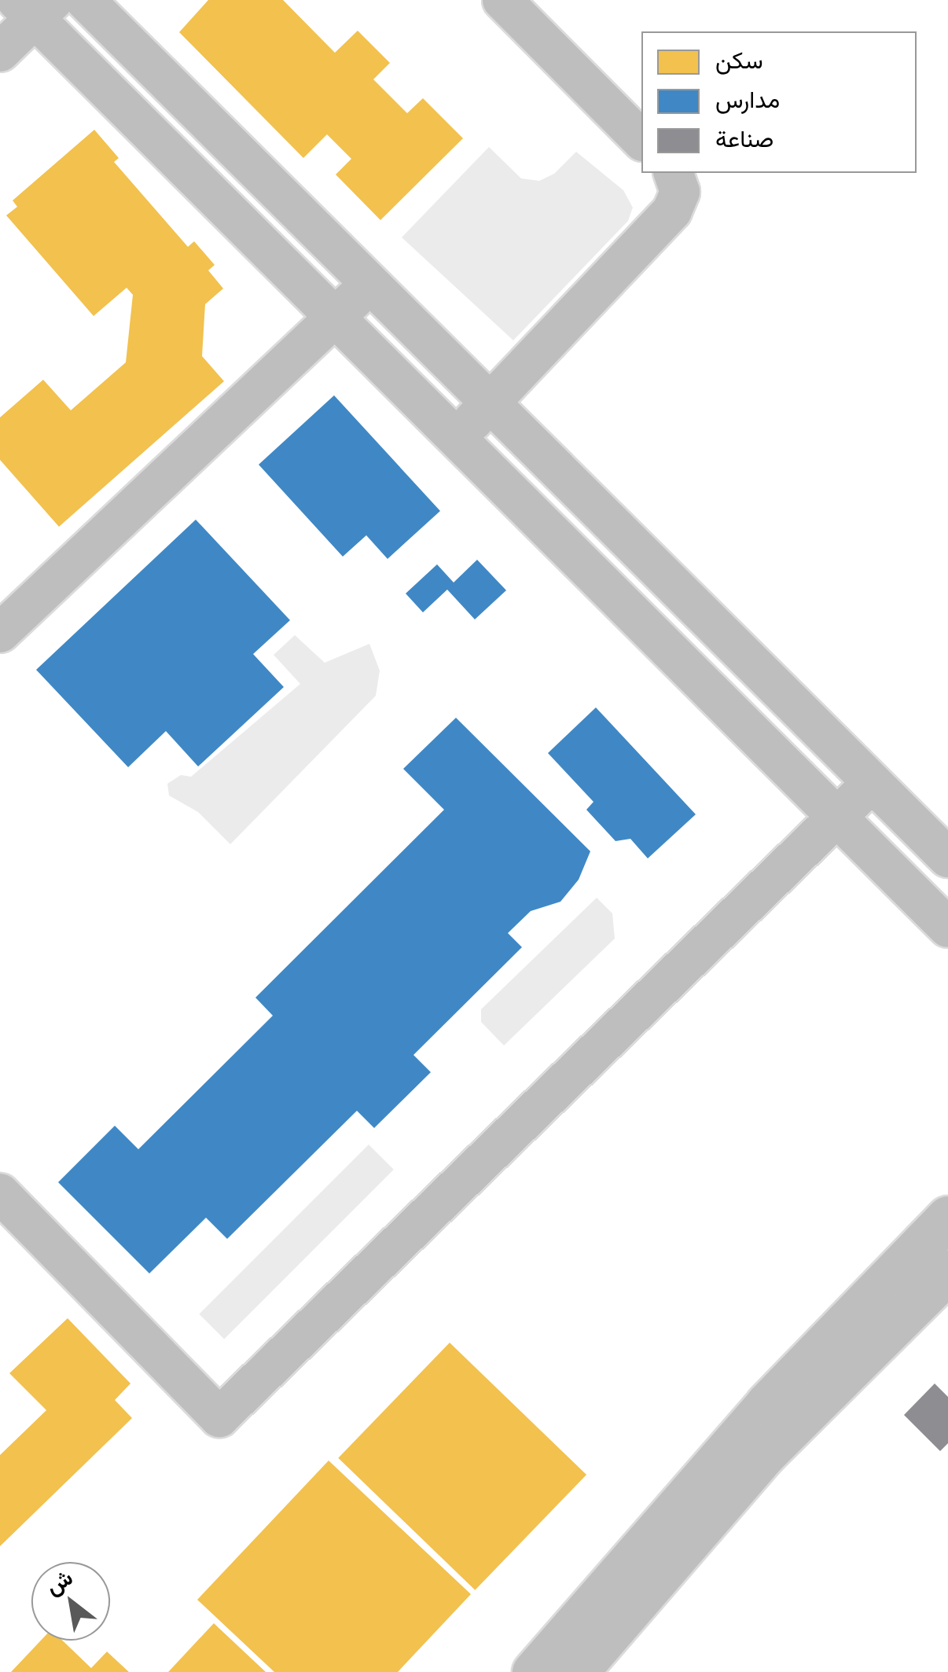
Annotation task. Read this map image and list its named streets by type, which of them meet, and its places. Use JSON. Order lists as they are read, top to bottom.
{
  "legend": ["سكن", "مدارس", "صناعة"],
  "north": "top left"
}
